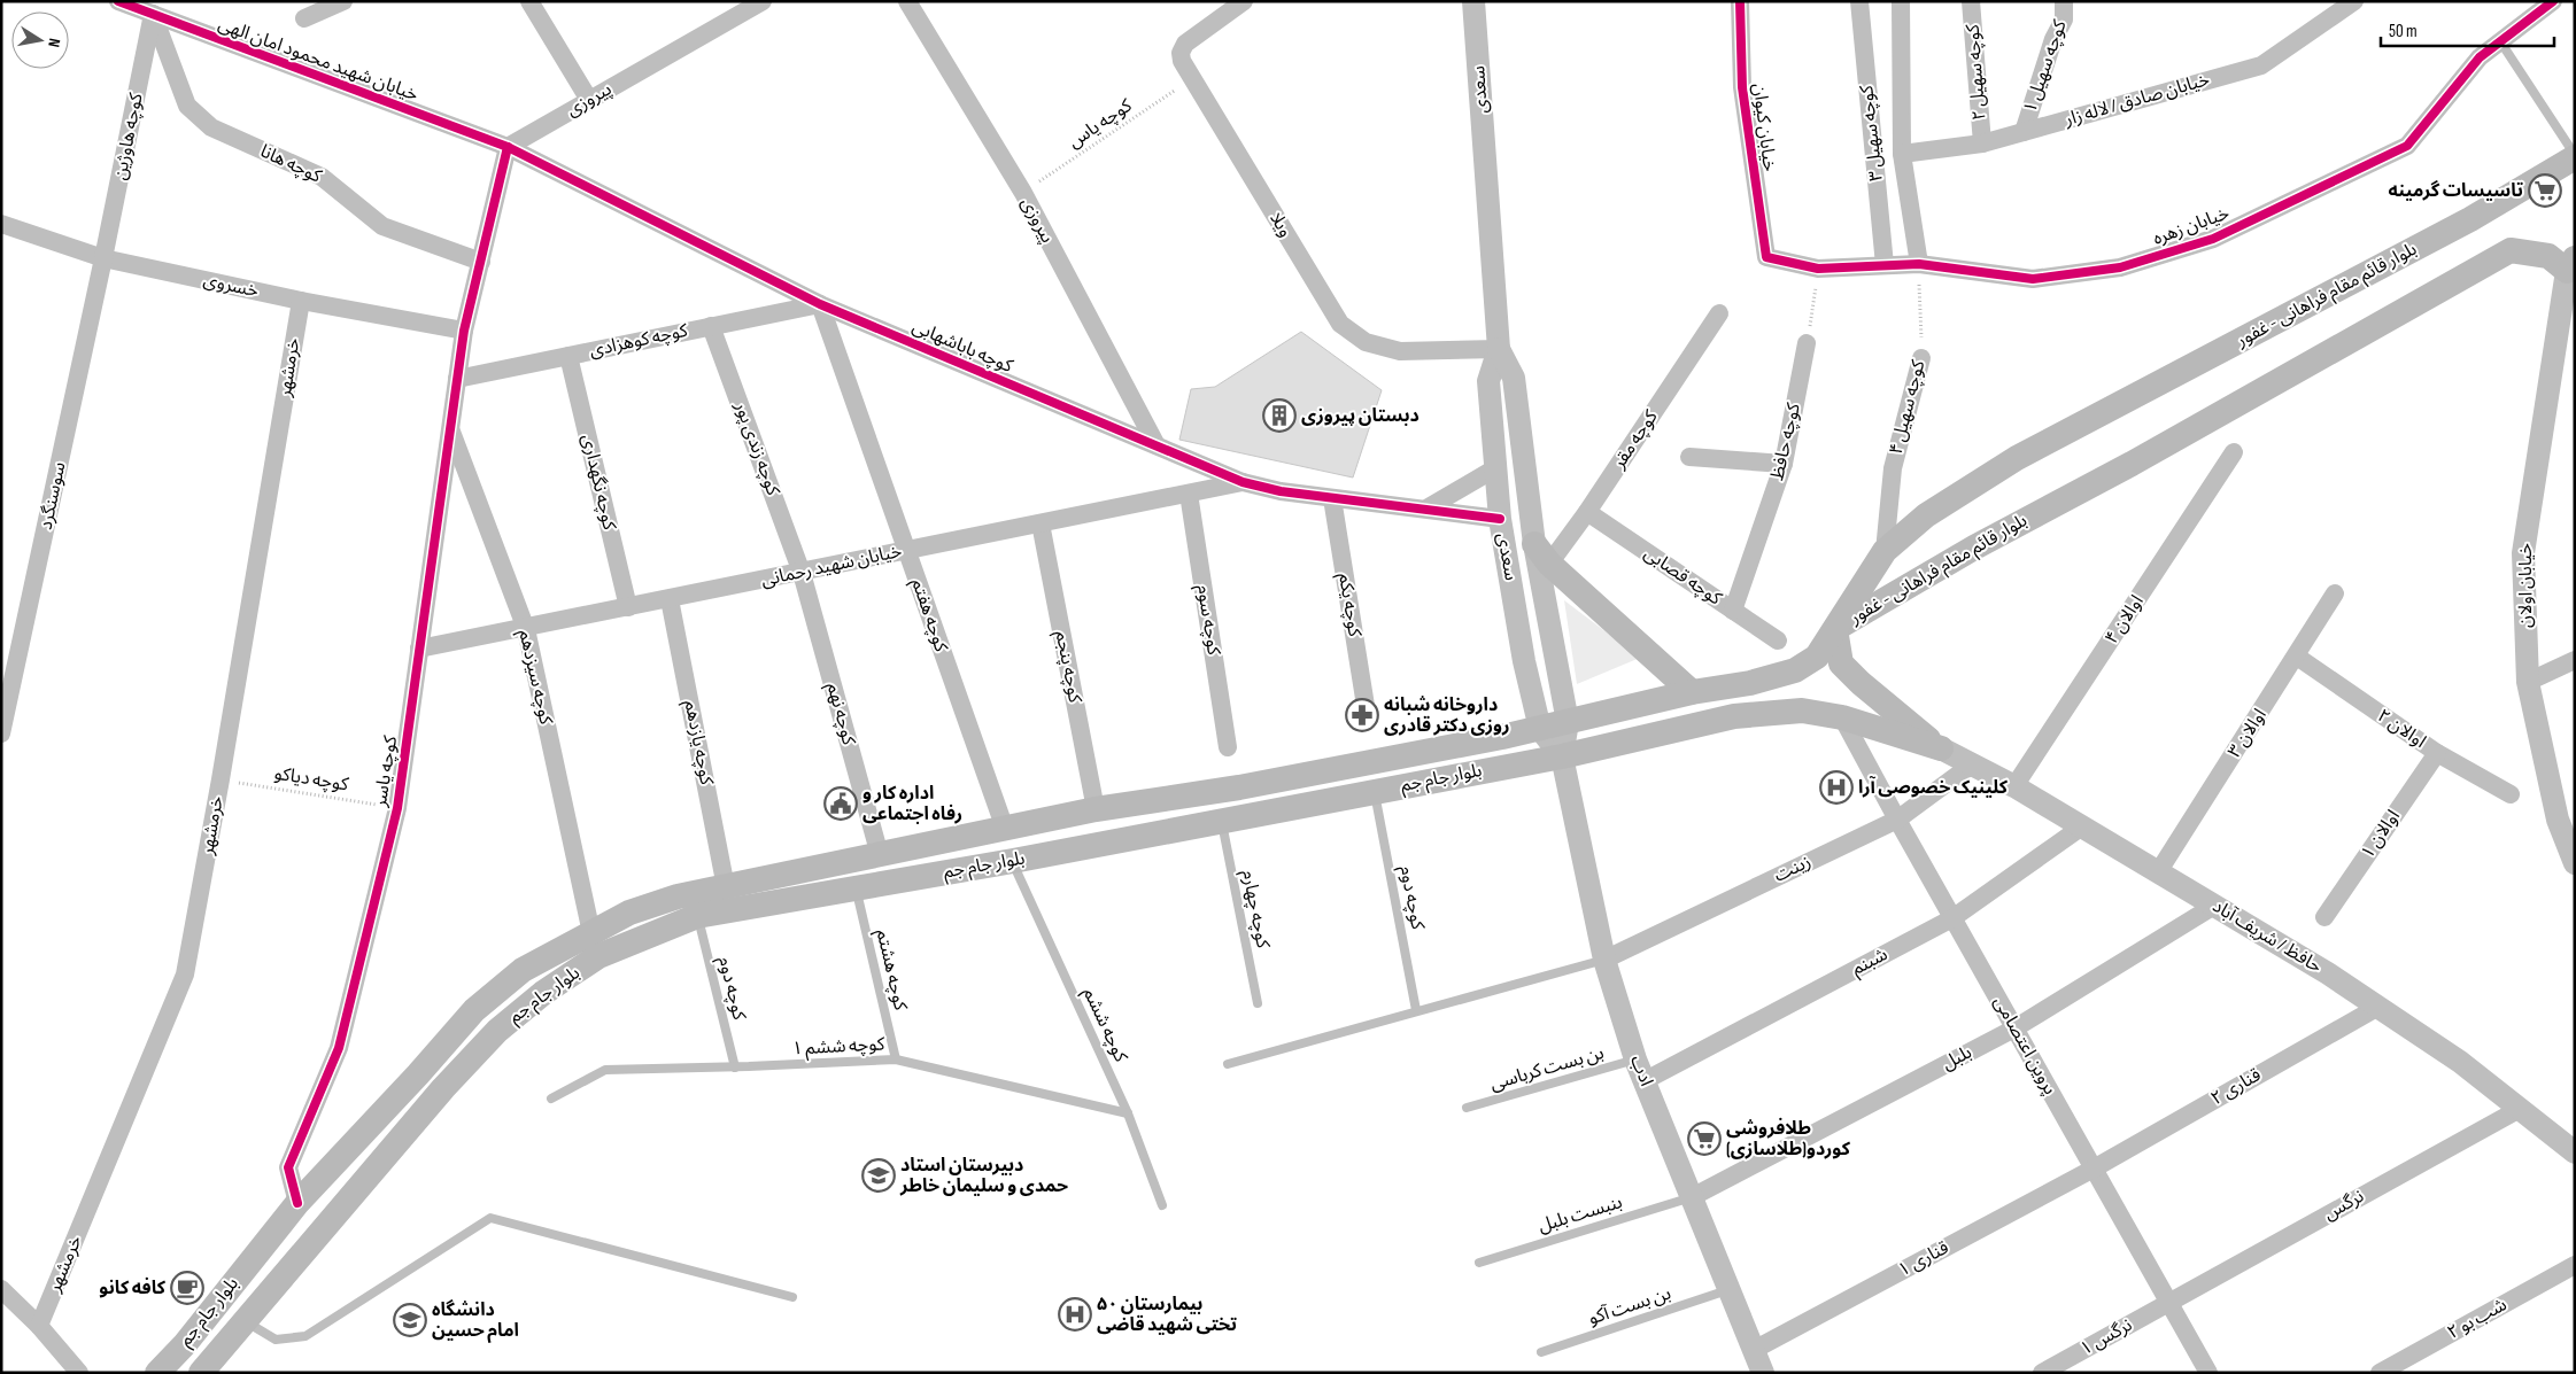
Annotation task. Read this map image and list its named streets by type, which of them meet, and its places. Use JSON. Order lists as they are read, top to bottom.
{
  "streets": {
    "main road": ["بلوار قائم مقام فراهانی - غفور", "بلوار جام جم"],
    "street": [
      "خیابان شهید محمود امان الهی",
      "کوچه سهیل ۱",
      "کوچه سهیل ۲",
      "سعدی",
      "پیروزی",
      "خیابان صادق / لاله زار",
      "خیابان کیوان",
      "کوچه سهیل ۳",
      "کوچه هاوژین",
      "کوچه هانا",
      "ویلا",
      "خیابان زهره",
      "خسروی",
      "کوچه کوهزادی",
      "کوچه باباشهابی",
      "خرمشهر",
      "کوچه سهیل ۴",
      "کوچه مقر",
      "کوچه حافظ",
      "کوچه زندی پور",
      "کوچه نگهداری",
      "سوسنگرد",
      "خیابان شهید رحمانی",
      "کوچه قصابی",
      "خیابان اولان",
      "کوچه یکم",
      "کوچه هفتم",
      "کوچه سوم",
      "اوالان ۴",
      "کوچه پنجم",
      "کوچه سیزدهم",
      "کوچه نهم",
      "اوالان ۲",
      "اوالان ۳",
      "کوچه یازدهم",
      "کوچه یاسر",
      "اوالان ۱",
      "زینت",
      "حافظ / شریف آباد",
      "شبنم",
      "پروین اعتصامی",
      "بلبل",
      "ادب",
      "قناری ۲",
      "نرگس",
      "قناری ۱",
      "شب بو ۲",
      "نرگس ۱"
    ],
    "lane": [
      "کوچه دوم",
      "کوچه چهارم",
      "کوچه هشتم",
      "کوچه ششم",
      "کوچه ششم ۱",
      "بن بست کرباسی",
      "بنبست بلبل",
      "بن بست آکو"
    ],
    "path": ["کوچه یاس", "کوچه دیاکو"]
  },
  "crossings": [
    ["خیابان شهید محمود امان الهی", "پیروزی"],
    ["خیابان شهید محمود امان الهی", "کوچه هاوژین"],
    ["خیابان شهید محمود امان الهی", "کوچه هانا"],
    ["خیابان شهید محمود امان الهی", "کوچه باباشهابی"],
    ["خیابان شهید محمود امان الهی", "کوچه یاسر"],
    ["کوچه سهیل ۱", "خیابان صادق / لاله زار"],
    ["کوچه سهیل ۲", "خیابان صادق / لاله زار"],
    ["سعدی", "ویلا"],
    ["سعدی", "کوچه باباشهابی"],
    ["سعدی", "کوچه مقر"],
    ["سعدی", "بلوار جام جم"],
    ["پیروزی", "کوچه یاس"],
    ["پیروزی", "کوچه باباشهابی"],
    ["پیروزی", "کوچه یاسر"],
    ["خیابان صادق / لاله زار", "کوچه سهیل ۳"],
    ["کوچه یاس", "ویلا"],
    ["خیابان کیوان", "خیابان زهره"],
    ["کوچه سهیل ۳", "خیابان زهره"],
    ["کوچه سهیل ۳", "کوچه سهیل ۴"],
    ["کوچه هاوژین", "کوچه هانا"],
    ["کوچه هاوژین", "خسروی"],
    ["کوچه هاوژین", "سوسنگرد"],
    ["کوچه هانا", "کوچه یاسر"],
    ["خیابان زهره", "کوچه سهیل ۴"],
    ["خسروی", "خرمشهر"],
    ["خسروی", "سوسنگرد"],
    ["خسروی", "کوچه یاسر"],
    ["بلوار قائم مقام فراهانی - غفور", "کوچه سهیل ۴"],
    ["بلوار قائم مقام فراهانی - غفور", "خیابان اولان"],
    ["بلوار قائم مقام فراهانی - غفور", "بلوار جام جم"],
    ["کوچه کوهزادی", "کوچه باباشهابی"],
    ["کوچه کوهزادی", "کوچه زندی پور"],
    ["کوچه کوهزادی", "کوچه نگهداری"],
    ["کوچه کوهزادی", "کوچه هفتم"],
    ["کوچه کوهزادی", "کوچه یاسر"],
    ["کوچه باباشهابی", "خیابان شهید رحمانی"],
    ["کوچه باباشهابی", "کوچه یکم"],
    ["کوچه باباشهابی", "کوچه هفتم"],
    ["کوچه باباشهابی", "کوچه یاسر"],
    ["خرمشهر", "کوچه دیاکو"],
    ["کوچه مقر", "کوچه قصابی"],
    ["کوچه حافظ", "کوچه قصابی"],
    ["کوچه زندی پور", "خیابان شهید رحمانی"],
    ["کوچه زندی پور", "کوچه نهم"],
    ["کوچه نگهداری", "خیابان شهید رحمانی"],
    ["خیابان شهید رحمانی", "کوچه هفتم"],
    ["خیابان شهید رحمانی", "کوچه سوم"],
    ["خیابان شهید رحمانی", "کوچه پنجم"],
    ["خیابان شهید رحمانی", "کوچه سیزدهم"],
    ["خیابان شهید رحمانی", "کوچه نهم"],
    ["خیابان شهید رحمانی", "کوچه یازدهم"],
    ["خیابان شهید رحمانی", "کوچه یاسر"],
    ["کوچه هفتم", "بلوار جام جم"],
    ["اوالان ۴", "حافظ / شریف آباد"],
    ["کوچه پنجم", "بلوار جام جم"],
    ["کوچه سیزدهم", "کوچه یاسر"],
    ["کوچه سیزدهم", "بلوار جام جم"],
    ["کوچه نهم", "بلوار جام جم"],
    ["اوالان ۲", "اوالان ۳"],
    ["اوالان ۲", "اوالان ۱"],
    ["اوالان ۳", "حافظ / شریف آباد"],
    ["کوچه یازدهم", "بلوار جام جم"],
    ["کوچه یاسر", "بلوار جام جم"],
    ["کوچه یاسر", "کوچه دیاکو"],
    ["بلوار جام جم", "کوچه دوم"],
    ["بلوار جام جم", "کوچه چهارم"],
    ["بلوار جام جم", "حافظ / شریف آباد"],
    ["بلوار جام جم", "کوچه هشتم"],
    ["بلوار جام جم", "کوچه ششم"],
    ["بلوار جام جم", "پروین اعتصامی"],
    ["بلوار جام جم", "ادب"],
    ["زینت", "حافظ / شریف آباد"],
    ["زینت", "پروین اعتصامی"],
    ["زینت", "ادب"],
    ["کوچه دوم", "کوچه ششم ۱"],
    ["حافظ / شریف آباد", "شبنم"],
    ["حافظ / شریف آباد", "بلبل"],
    ["حافظ / شریف آباد", "قناری ۲"],
    ["حافظ / شریف آباد", "نرگس"],
    ["شبنم", "پروین اعتصامی"],
    ["شبنم", "ادب"],
    ["کوچه هشتم", "کوچه ششم ۱"],
    ["کوچه ششم", "کوچه ششم ۱"],
    ["پروین اعتصامی", "بلبل"],
    ["پروین اعتصامی", "قناری ۲"],
    ["پروین اعتصامی", "نرگس"],
    ["پروین اعتصامی", "قناری ۱"],
    ["پروین اعتصامی", "نرگس ۱"],
    ["بلبل", "ادب"],
    ["بلبل", "بنبست بلبل"],
    ["بن بست کرباسی", "ادب"],
    ["ادب", "بنبست بلبل"],
    ["ادب", "قناری ۱"],
    ["ادب", "بن بست آکو"],
    ["قناری ۲", "قناری ۱"],
    ["نرگس", "نرگس ۱"]
  ],
  "places": {
    "supermarket": ["تاسیسات گرمینه", "طلافروشی کوردو(طلاسازی)"],
    "building": ["دبستان پیروزی"],
    "pharmacy": ["داروخانه شبانه روزی دکتر قادری"],
    "hospital": ["کلینیک خصوصی آرا", "بیمارستان ۵۰ تختی شهید قاضی"],
    "public building": ["اداره کار و رفاه اجتماعی"],
    "school or university": ["دبیرستان استاد حمدی و سلیمان خاطر", "دانشگاه امام حسین"],
    "cafe": ["کافه کانو"]
  },
  "scale_bar": "50 m",
  "north": "right"
}
